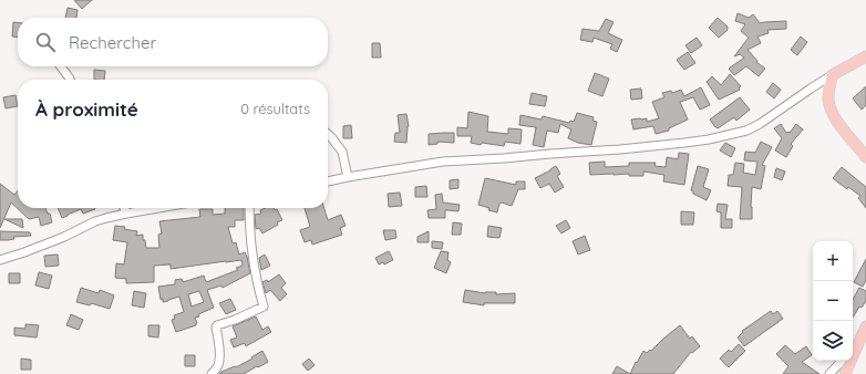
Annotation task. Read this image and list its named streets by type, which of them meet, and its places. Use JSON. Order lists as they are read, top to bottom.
{
  "page": {
    "search": "Rechercher",
    "heading": ["À proximité", "0 résultats"],
    "map_buttons": ["+", "−"]
  }
}
